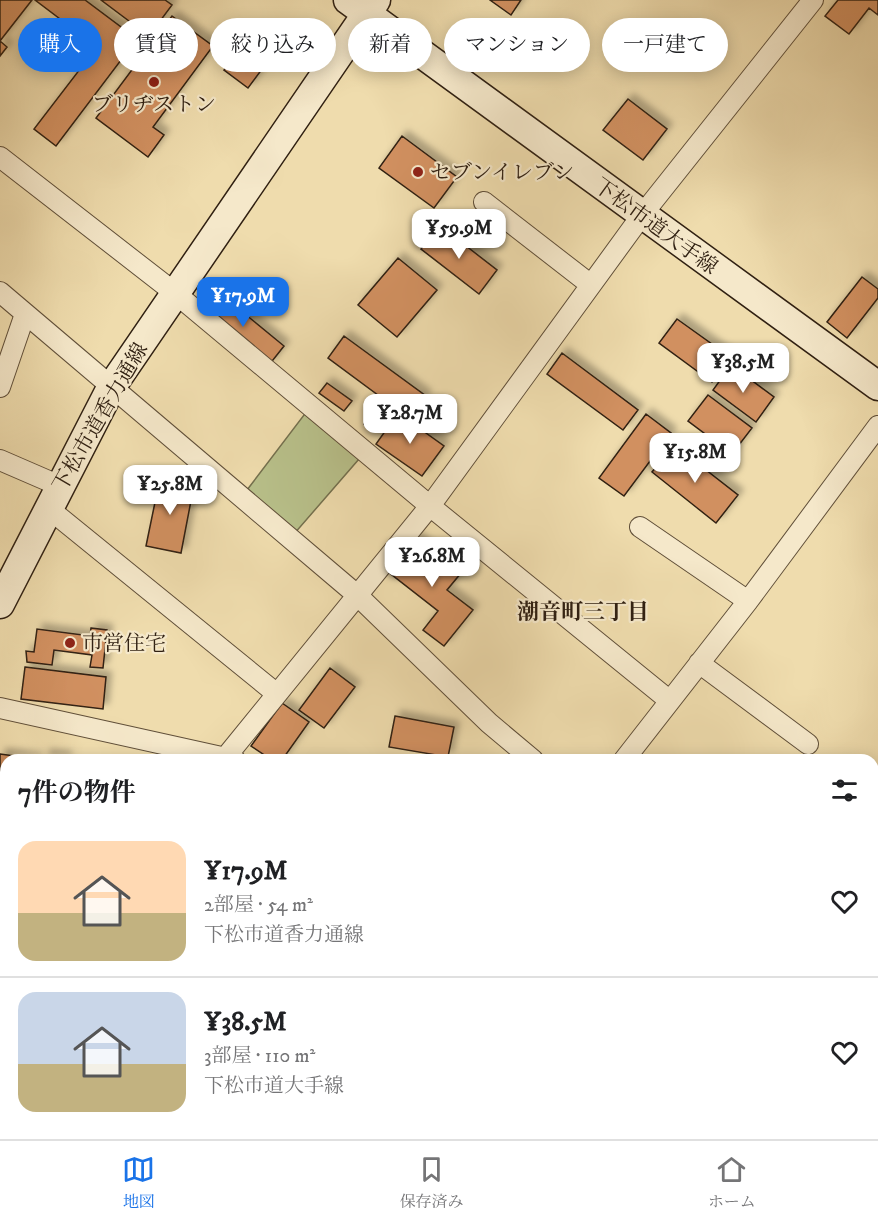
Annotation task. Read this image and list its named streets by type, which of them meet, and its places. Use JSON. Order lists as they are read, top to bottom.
{
  "streets": {
    "street": ["下松市道大手線", "下松市道香力通線"]
  },
  "crossings": [
    ["下松市道大手線", "下松市道香力通線"]
  ],
  "districts": ["潮音町三丁目"],
  "places": ["ブリヂストン", "セブンイレブン", "市営住宅"],
  "page": {
    "chip": [
      "購入",
      "賃貸",
      "絞り込み",
      "新着",
      "マンション",
      "一戸建て"
    ],
    "price": [
      "¥59.9M",
      "¥17.9M",
      "¥38.5M",
      "¥28.7M",
      "¥15.8M",
      "¥25.8M",
      "¥26.8M"
    ],
    "heading": "7件の物件",
    "list": [
      {
        "name": "¥17.9M",
        "note": "2部屋 · 54 m² · 下松市道香力通線"
      },
      {
        "name": "¥38.5M",
        "note": "3部屋 · 110 m² · 下松市道大手線"
      }
    ],
    "tabs": ["地図", "保存済み", "ホーム"]
  }
}
